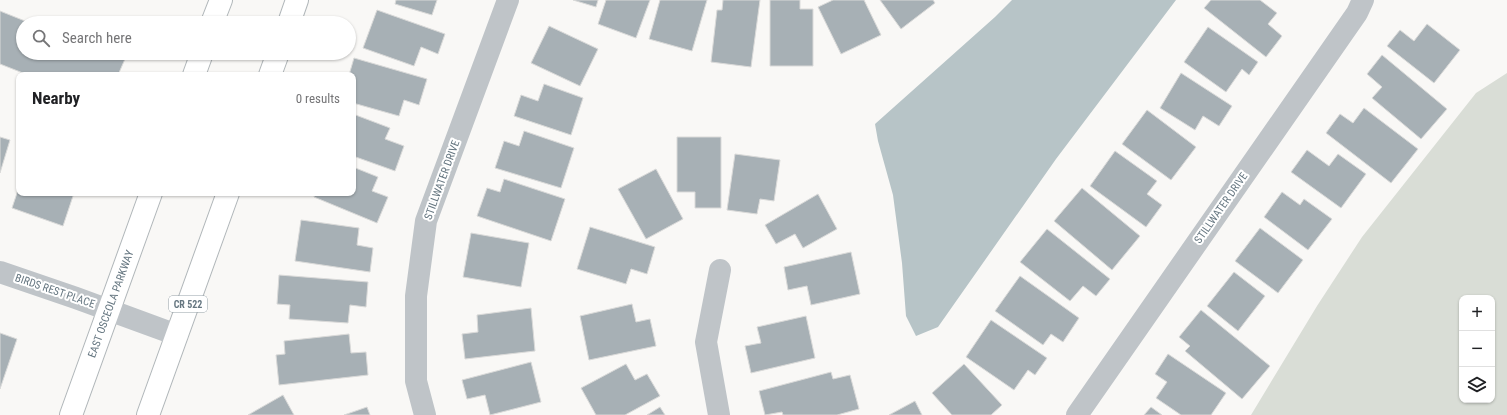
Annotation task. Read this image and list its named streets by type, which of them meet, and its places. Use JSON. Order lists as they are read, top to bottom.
{
  "streets": {
    "main road": ["EAST OSCEOLA PARKWAY", "CR 522"],
    "street": ["STILLWATER DRIVE", "BIRDS REST PLACE"]
  },
  "crossings": [
    ["BIRDS REST PLACE", "EAST OSCEOLA PARKWAY"],
    ["BIRDS REST PLACE", "CR 522"]
  ],
  "page": {
    "search": "Search here",
    "heading": ["Nearby", "0 results"],
    "map_buttons": ["+", "−"]
  }
}
